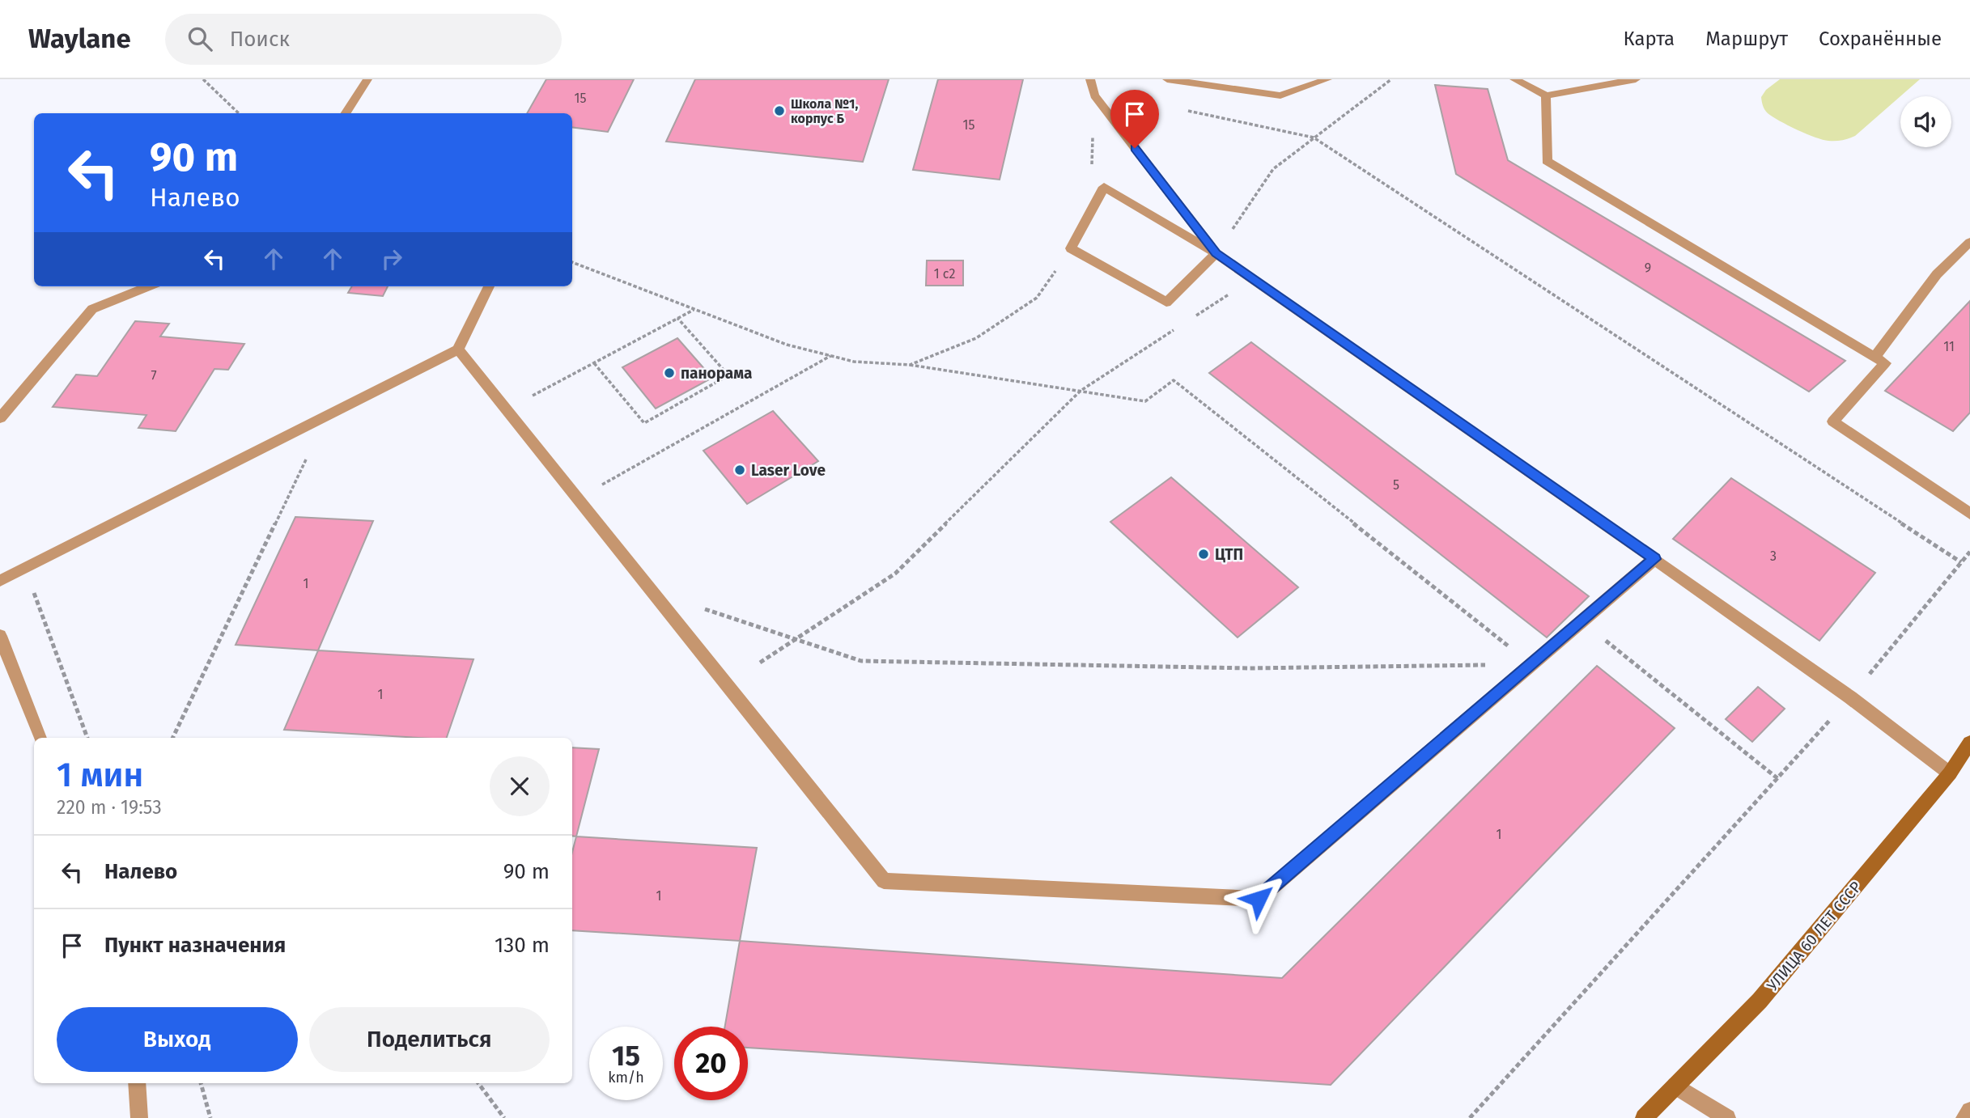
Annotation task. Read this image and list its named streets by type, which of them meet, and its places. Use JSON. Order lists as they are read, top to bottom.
{
  "streets": {
    "street": ["УЛИЦА 60 ЛЕТ СССР"]
  },
  "places": [
    "Школа №1, корпус Б",
    "панорама",
    "Laser Love",
    "ЦТП"
  ],
  "house_numbers": [
    "15",
    "15",
    "9",
    "1 с2",
    "11",
    "7",
    "5",
    "3",
    "1",
    "1",
    "1",
    "1"
  ],
  "page": {
    "header": "Waylane",
    "search": "Поиск",
    "nav": ["Карта", "Маршрут", "Сохранённые"],
    "turn": ["90 m", "Налево"],
    "heading": ["1 мин", "220 m · 19:53"],
    "list": [
      {
        "name": "Налево",
        "value": "90 m"
      },
      {
        "name": "Пункт назначения",
        "value": "130 m"
      }
    ],
    "buttons": ["Выход", "Поделиться"],
    "speed": "15 km/h",
    "limit": "20"
  }
}
